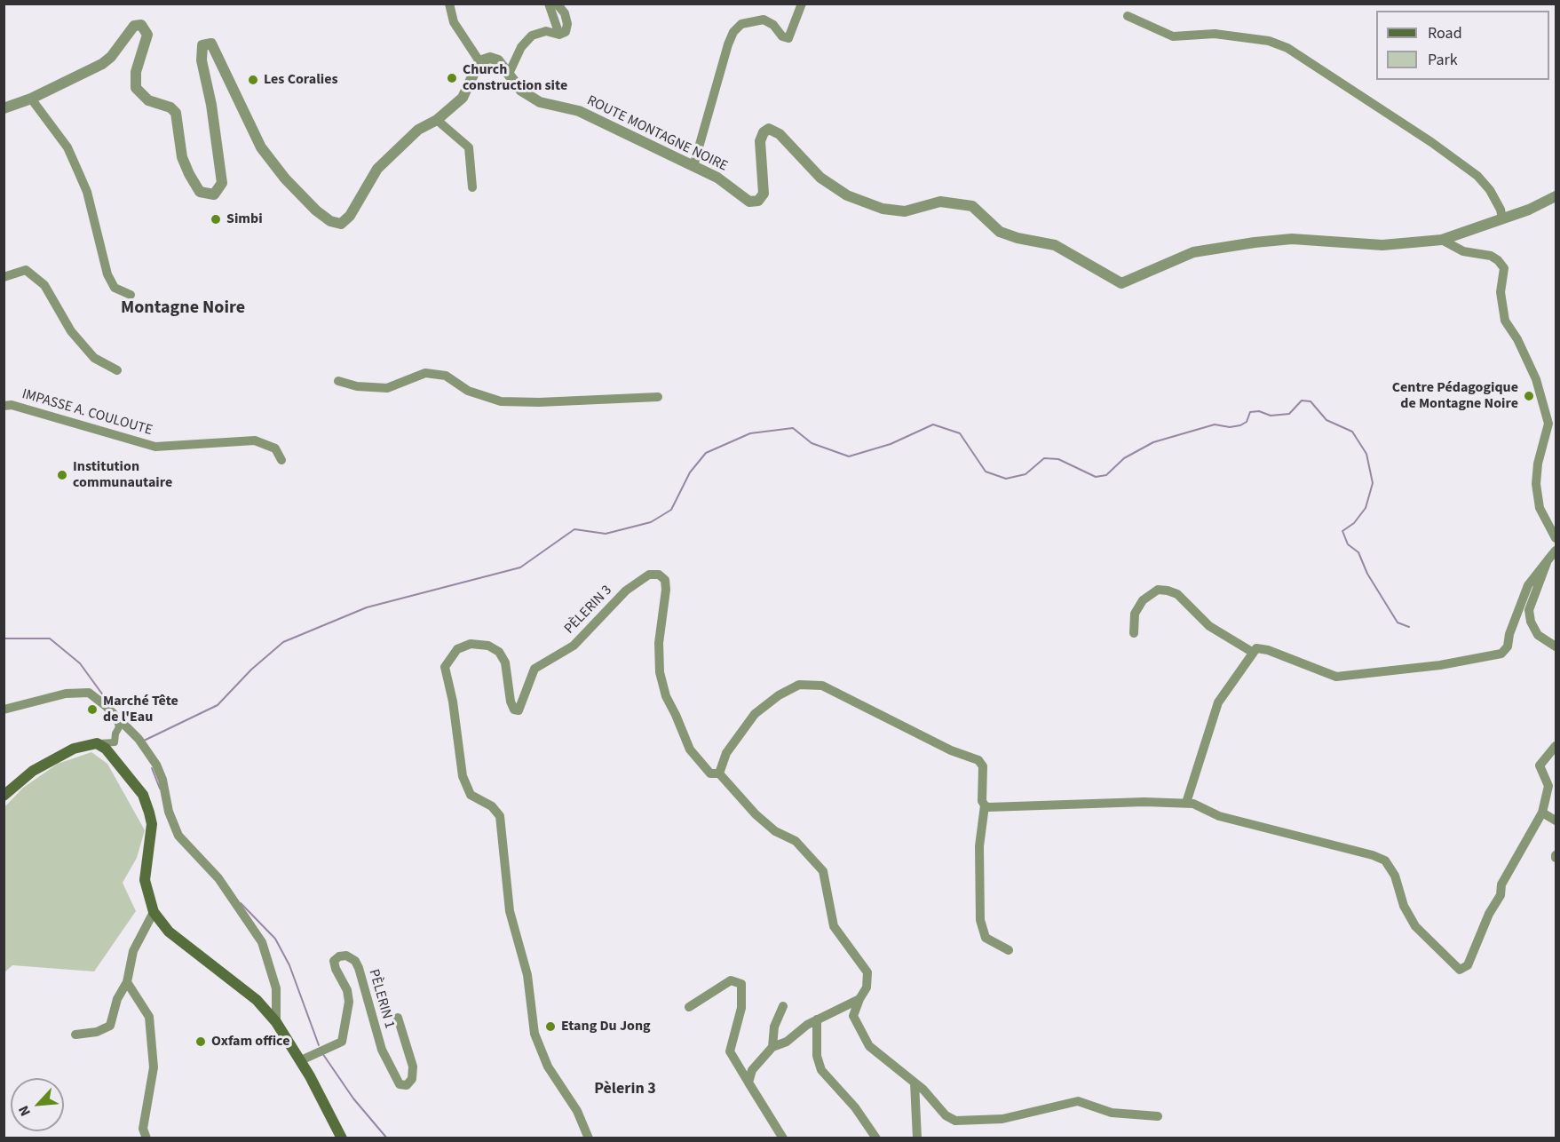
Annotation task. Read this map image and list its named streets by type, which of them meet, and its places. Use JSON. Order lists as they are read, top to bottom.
{
  "streets": {
    "street": [
      "ROUTE MONTAGNE NOIRE",
      "IMPASSE A. COULOUTE",
      "PÈLERIN 3",
      "PÈLERIN 1"
    ]
  },
  "districts": ["Montagne Noire", "Pèlerin 3"],
  "places": [
    "Church construction site",
    "Les Coralies",
    "Simbi",
    "Centre Pédagogique de Montagne Noire",
    "Institution communautaire",
    "Marché Tête de l'Eau",
    "Etang Du Jong",
    "Oxfam office"
  ],
  "legend": ["Road", "Park"],
  "north": "bottom left"
}
